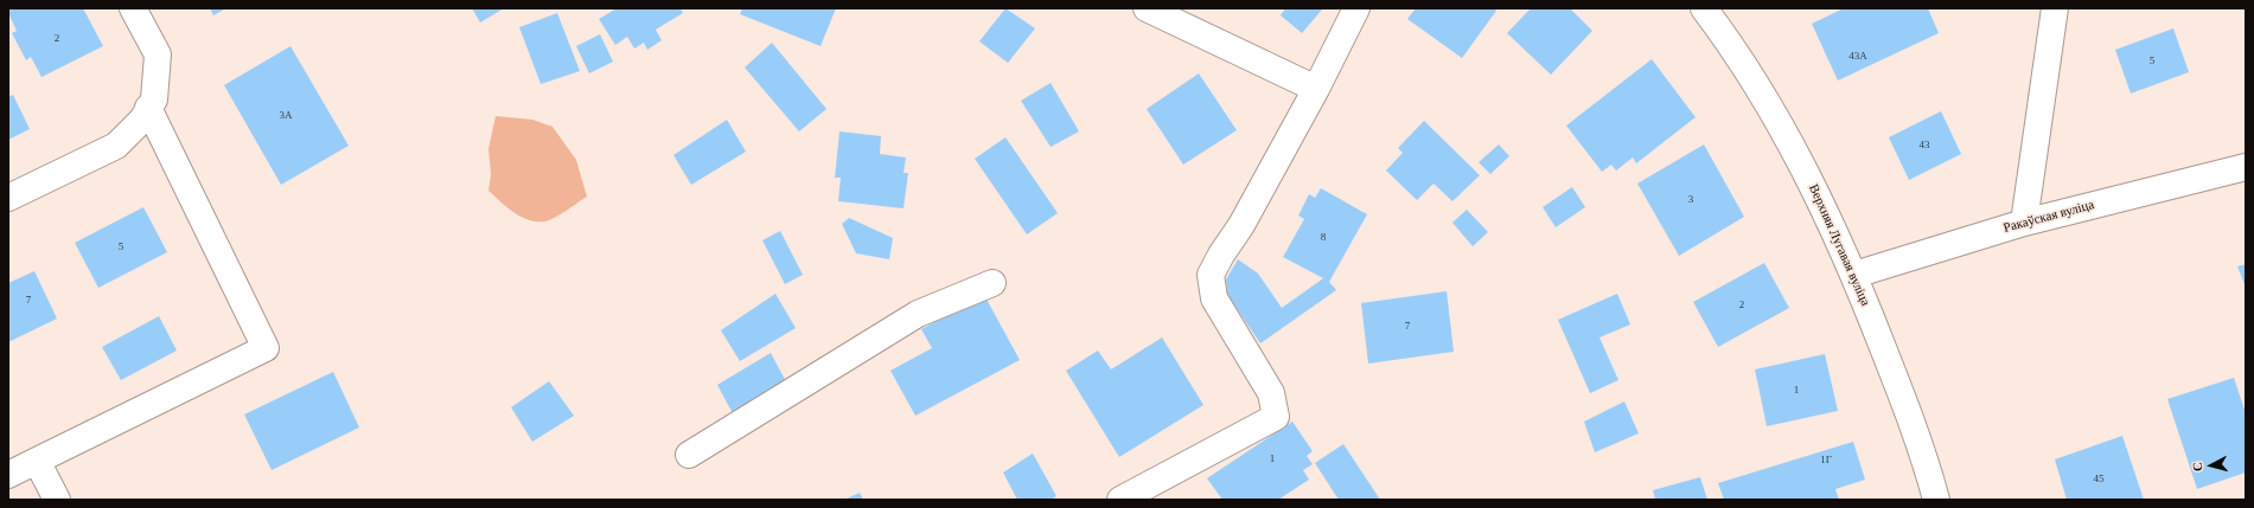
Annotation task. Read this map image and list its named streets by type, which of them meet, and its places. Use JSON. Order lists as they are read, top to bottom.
{
  "streets": {
    "street": ["Ракаўская вуліца", "Верхняя Лугавая вуліца"]
  },
  "crossings": [
    ["Ракаўская вуліца", "Верхняя Лугавая вуліца"]
  ],
  "house_numbers": [
    "2",
    "43А",
    "5",
    "3А",
    "43",
    "3",
    "8",
    "5",
    "7",
    "2",
    "7",
    "1",
    "1",
    "1Г",
    "45"
  ],
  "north": "left"
}
